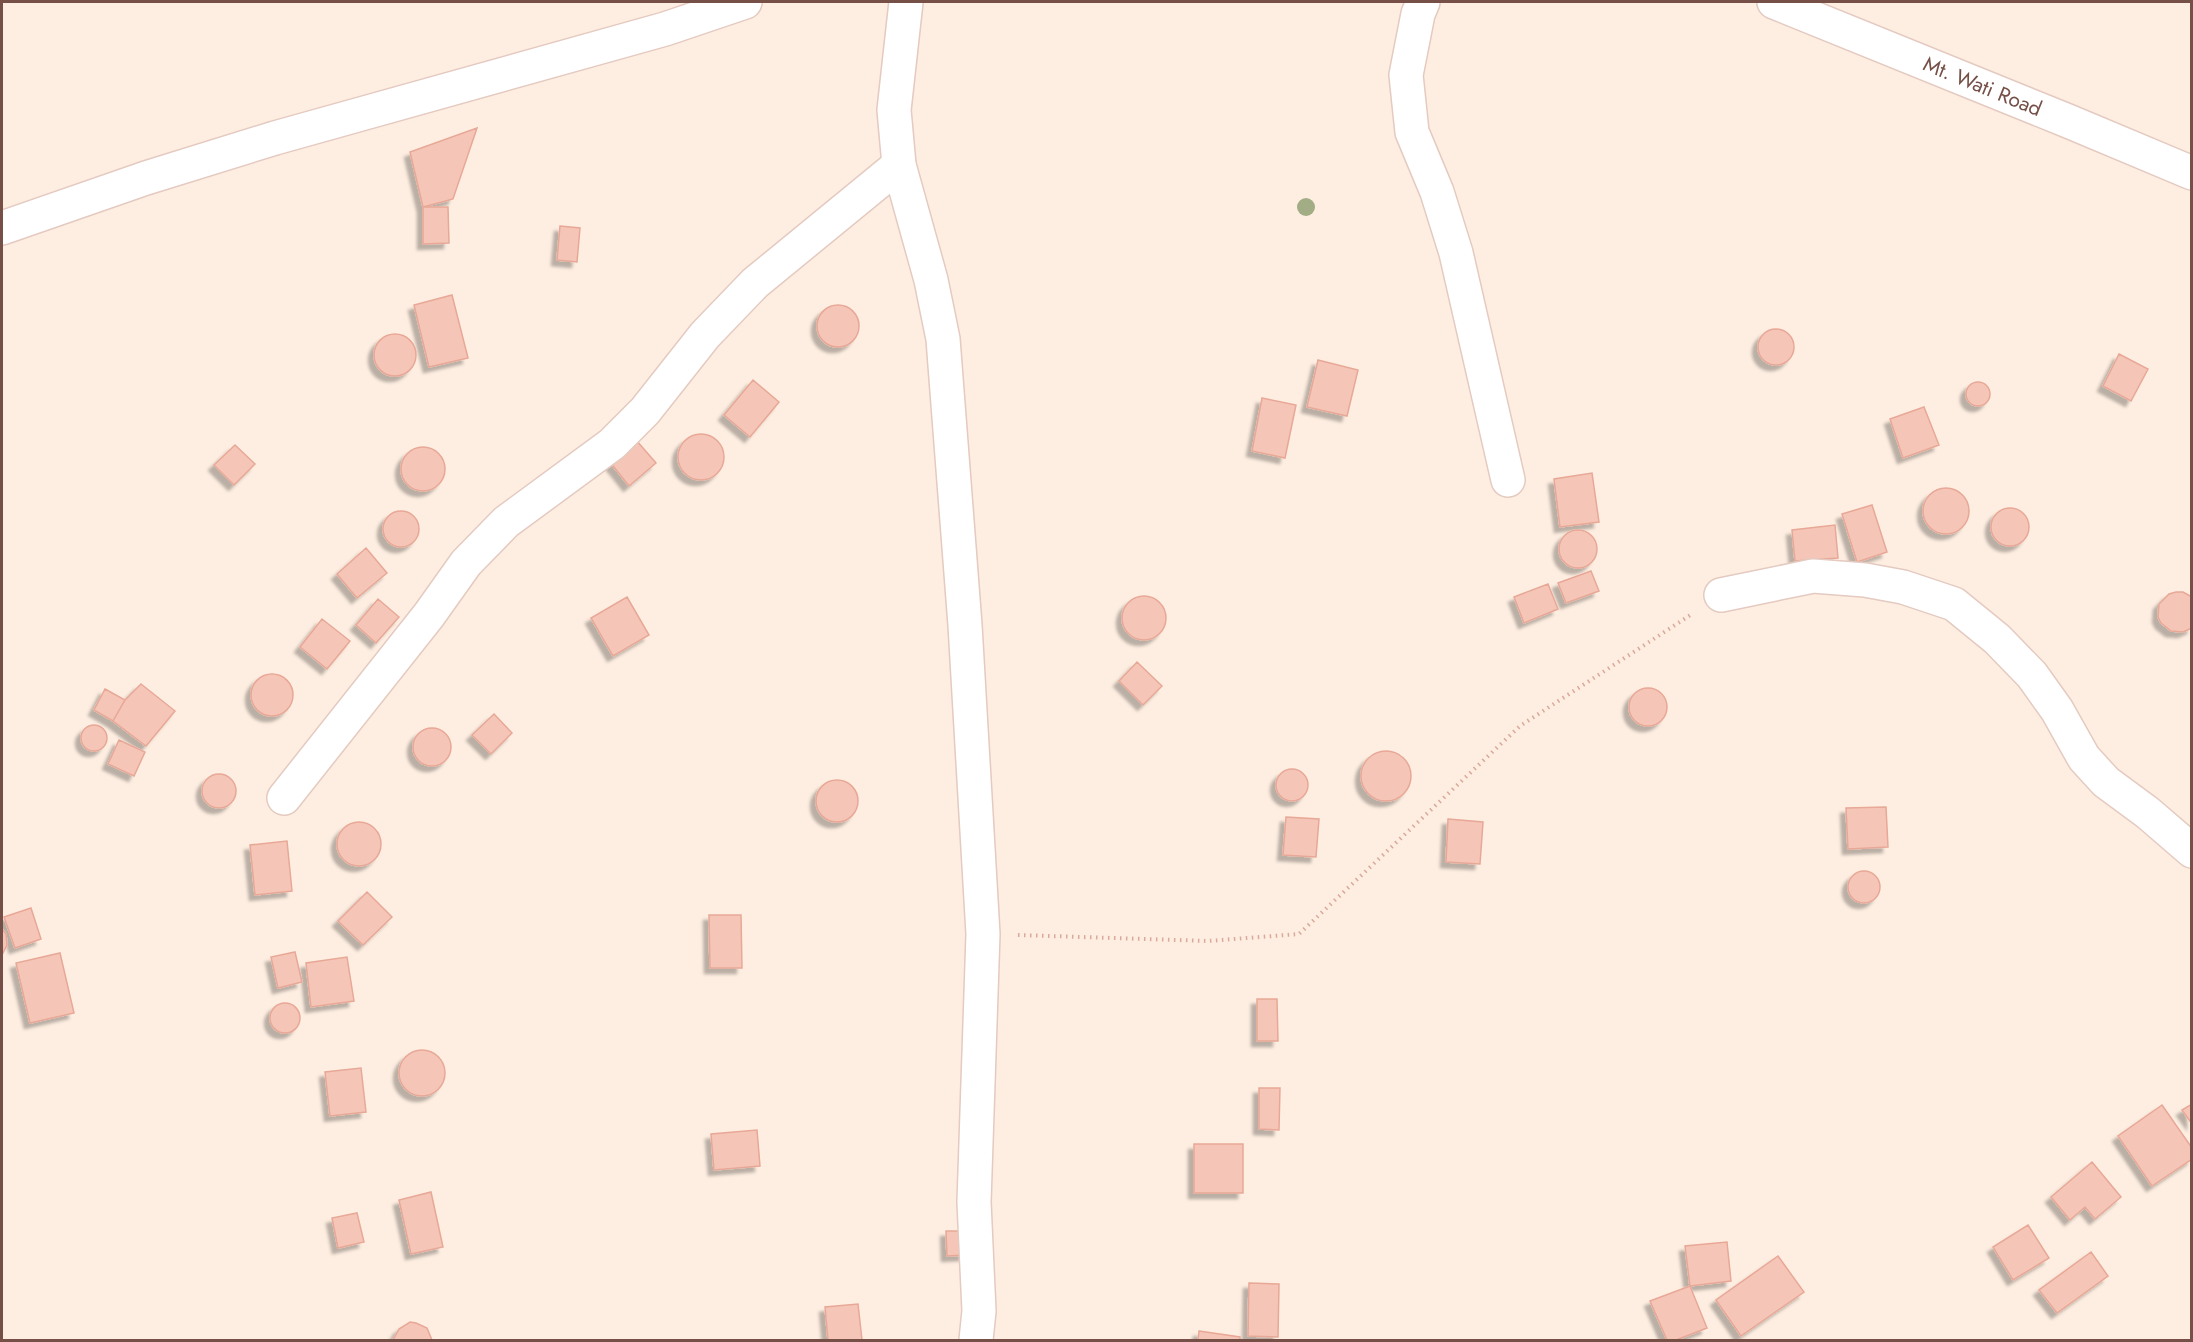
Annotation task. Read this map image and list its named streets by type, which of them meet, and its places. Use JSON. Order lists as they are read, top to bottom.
{
  "streets": {
    "street": ["Mt. Wati Road"]
  }
}
